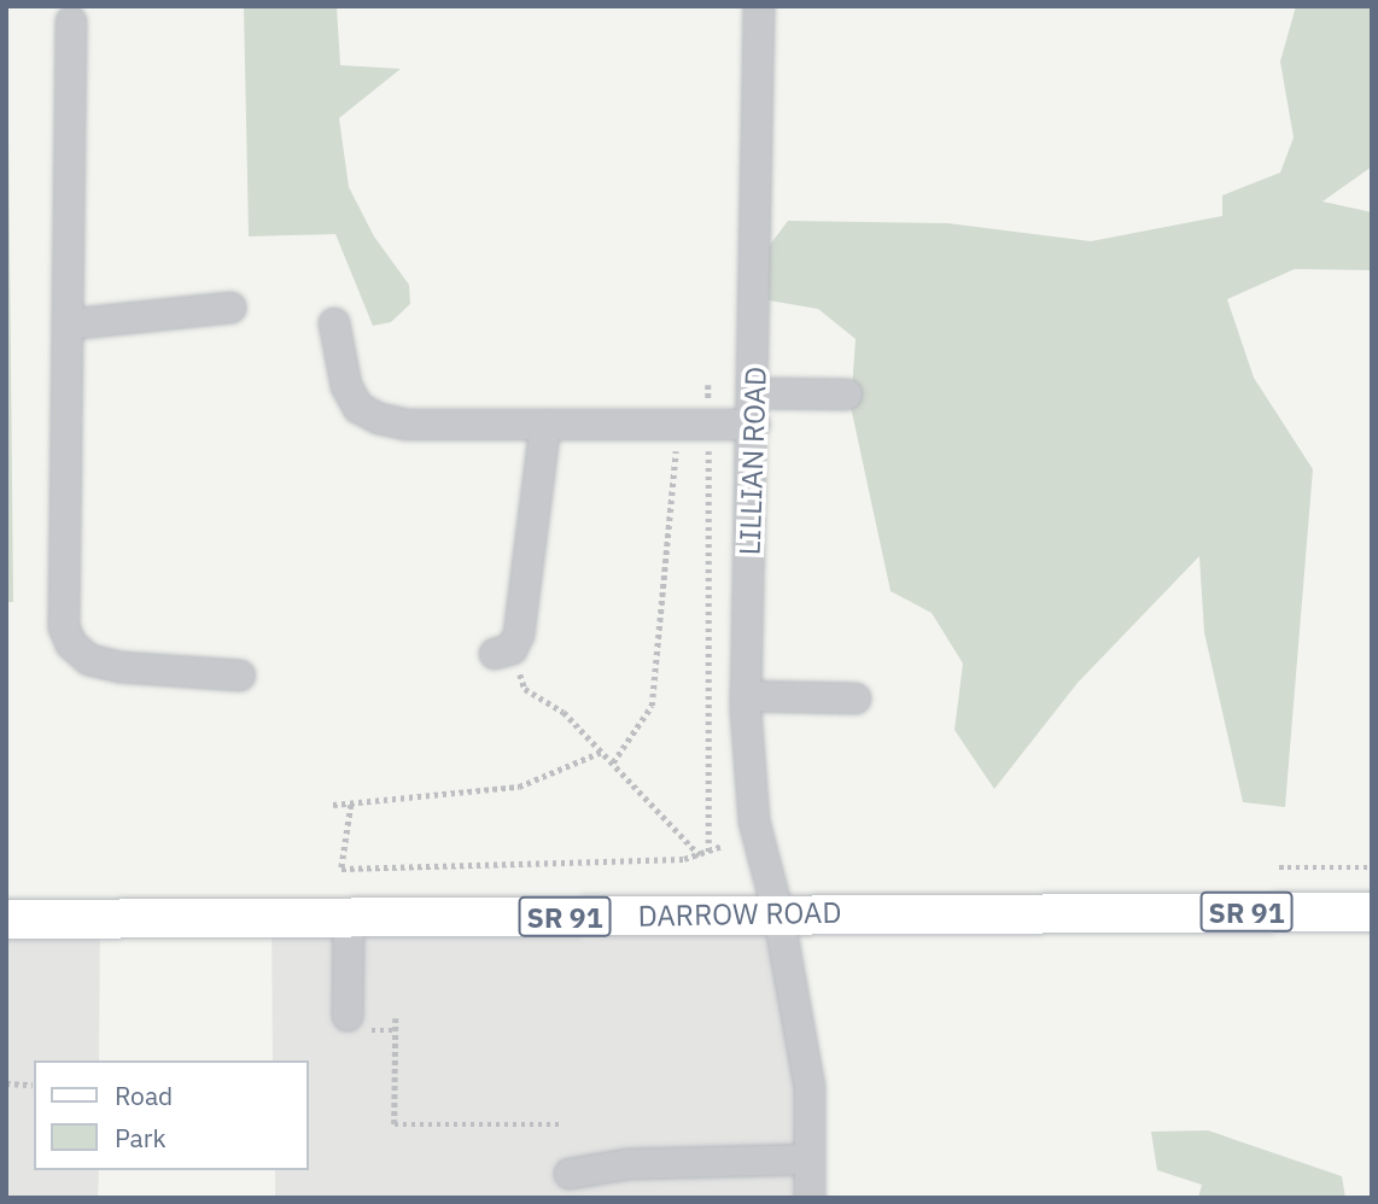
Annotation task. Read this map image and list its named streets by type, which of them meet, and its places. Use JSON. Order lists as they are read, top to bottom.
{
  "streets": {
    "main road": ["SR 91", "DARROW ROAD"],
    "street": ["LILLIAN ROAD"]
  },
  "crossings": [
    ["LILLIAN ROAD", "DARROW ROAD"]
  ],
  "legend": ["Road", "Park"]
}
